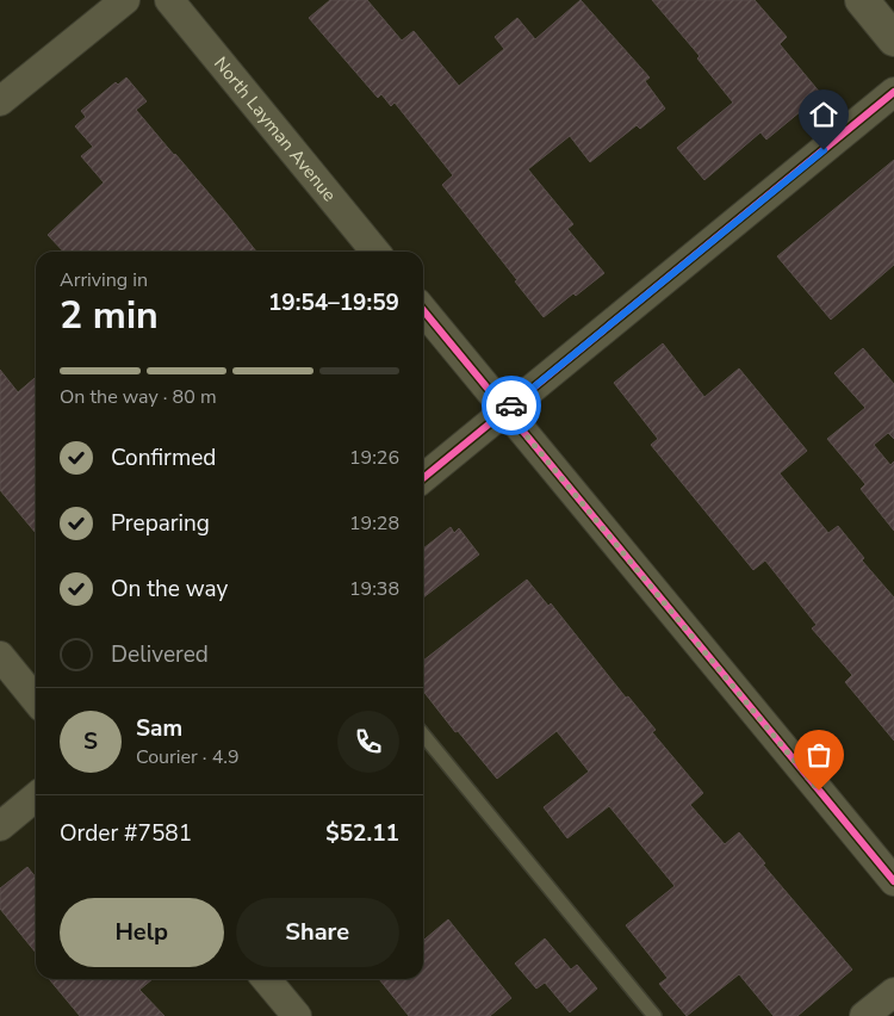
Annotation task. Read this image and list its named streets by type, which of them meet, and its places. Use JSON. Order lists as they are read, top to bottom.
{
  "streets": {
    "street": ["North Layman Avenue"]
  },
  "page": {
    "heading": ["2 min", "Arriving in", "19:54–19:59"],
    "panel": [
      "Sam",
      "Courier · 4.9",
      "Order #7581",
      "$52.11"
    ],
    "bar": "On the way · 80 m",
    "list": [
      ["Confirmed", "19:26"],
      ["Preparing", "19:28"],
      ["On the way", "19:38"],
      "Delivered"
    ],
    "round": "S",
    "buttons": ["Help", "Share"]
  }
}
